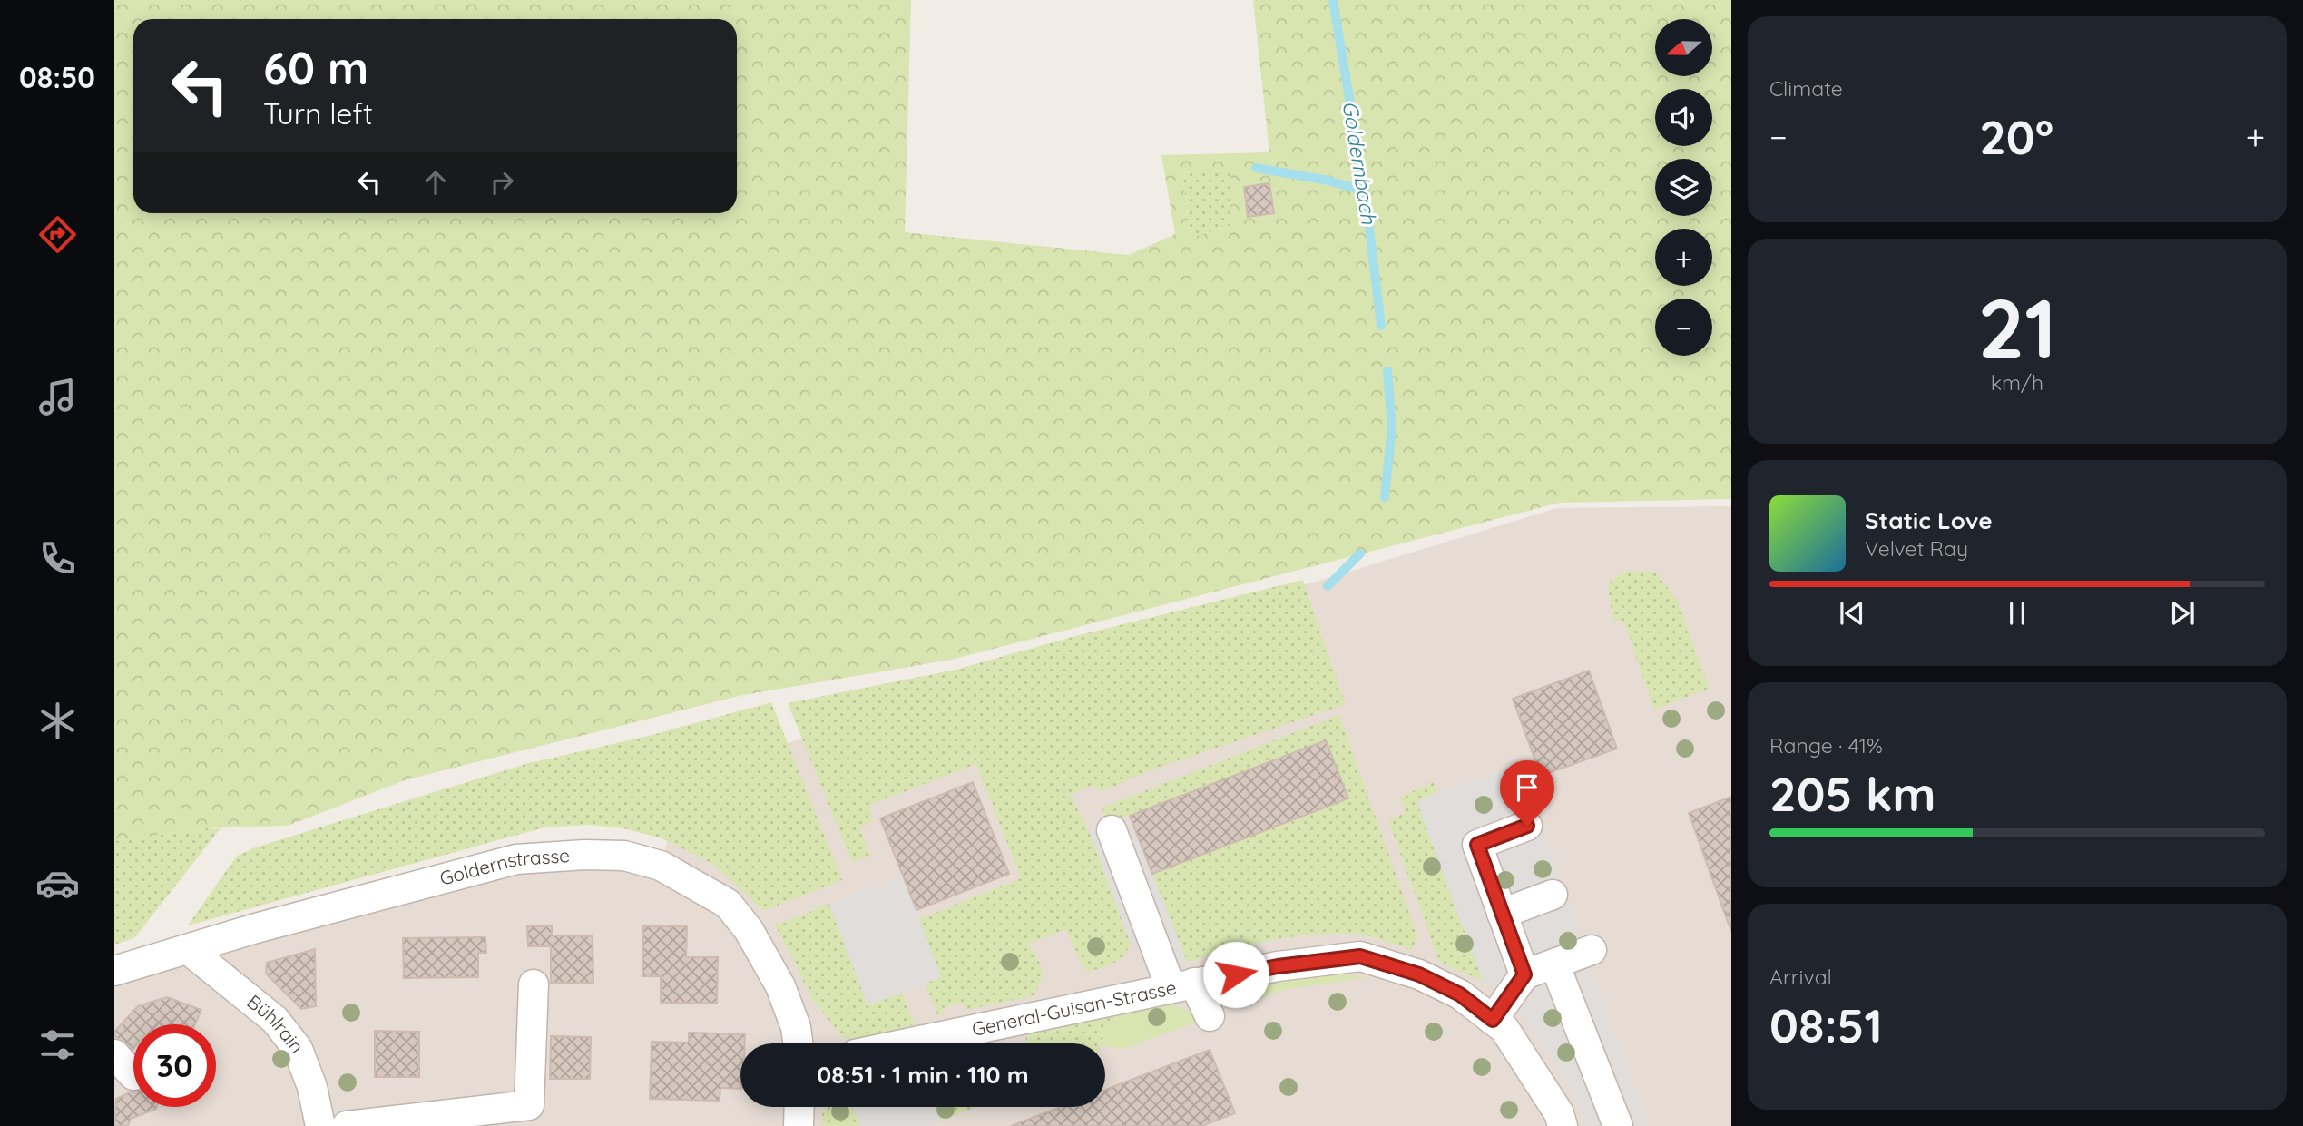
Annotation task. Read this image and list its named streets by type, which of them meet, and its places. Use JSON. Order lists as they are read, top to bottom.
{
  "streets": {
    "street": ["Goldernstrasse", "General-Guisan-Strasse", "Bühlrain"]
  },
  "crossings": [
    ["Goldernstrasse", "Bühlrain"]
  ],
  "water": ["Goldernbach"],
  "north": "left",
  "page": {
    "tabs": "08:50",
    "tile": [
      "Climate",
      ["21", "km/h"],
      ["Range · 41%", "205 km"],
      ["Arrival", "08:51"]
    ],
    "map_buttons": ["+", "−"],
    "turn": ["60 m", "Turn left"],
    "heat": ["−", "20°", "+"],
    "song": ["Static Love", "Velvet Ray"],
    "limit": "30",
    "trip": "08:51 · 1 min · 110 m"
  }
}
